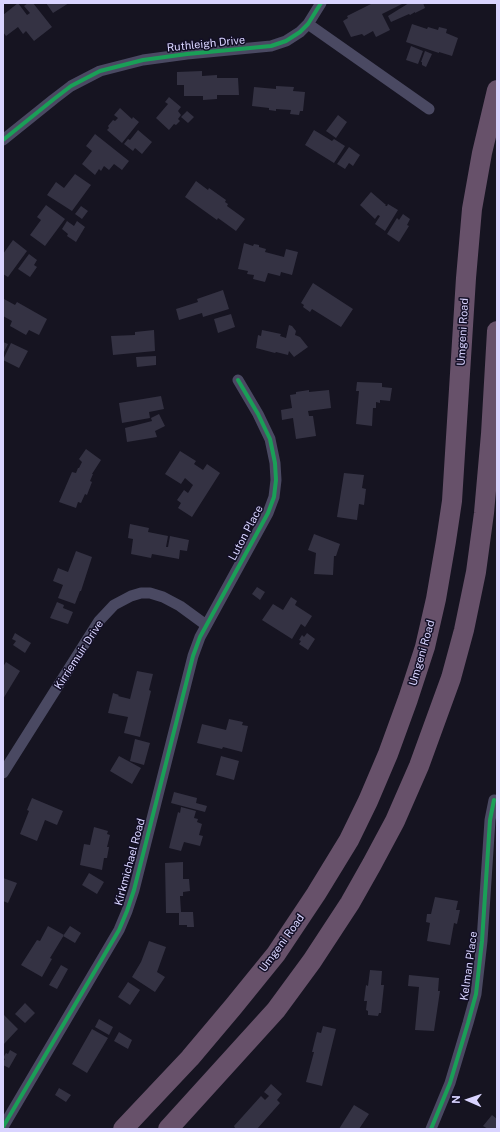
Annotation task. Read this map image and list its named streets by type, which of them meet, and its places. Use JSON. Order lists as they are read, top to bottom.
{
  "streets": {
    "highway": ["Umgeni Road"],
    "street": [
      "Ruthleigh Drive",
      "Luton Place",
      "Kirriemuir Drive",
      "Kirkmichael Road",
      "Kelman Place"
    ]
  },
  "crossings": [
    ["Luton Place", "Kirriemuir Drive"],
    ["Luton Place", "Kirkmichael Road"],
    ["Kirriemuir Drive", "Kirkmichael Road"]
  ],
  "north": "left"
}
